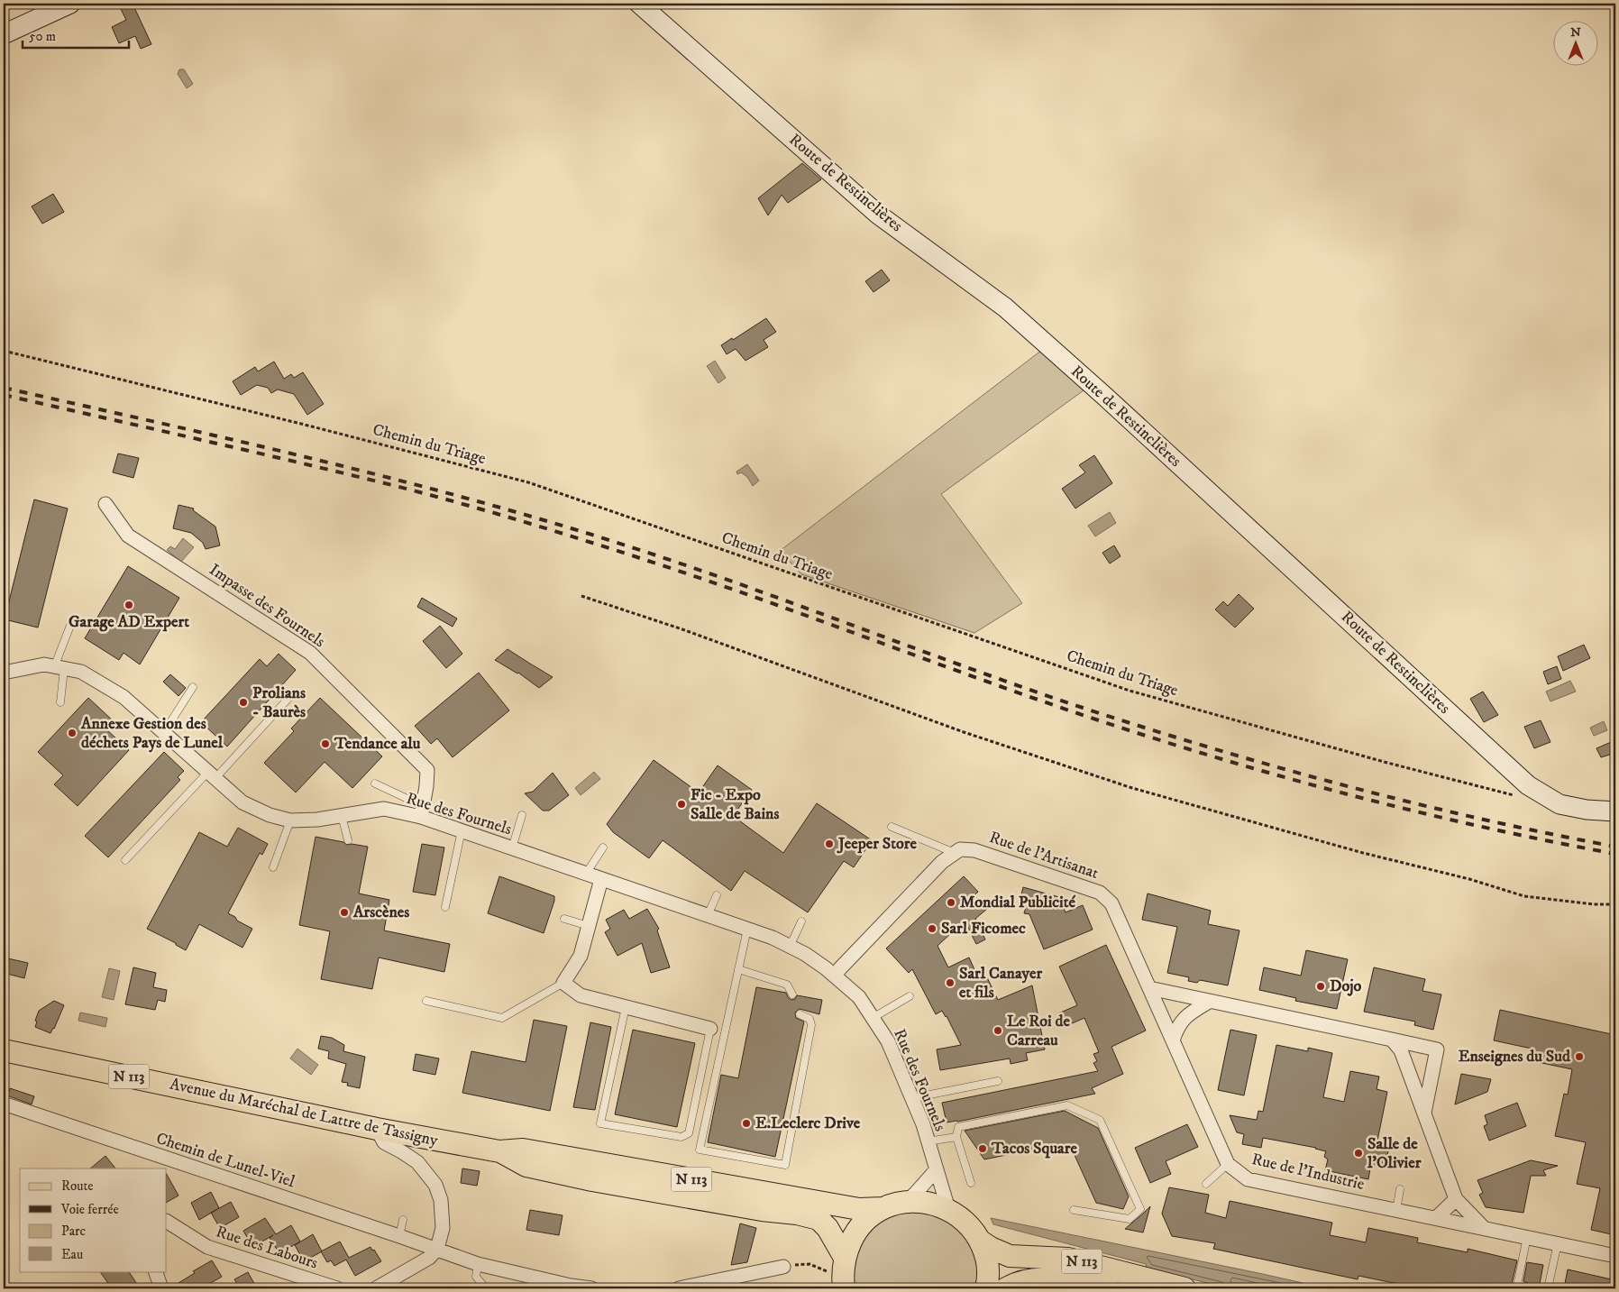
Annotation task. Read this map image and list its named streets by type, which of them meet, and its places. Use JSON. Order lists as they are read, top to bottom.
{
  "streets": {
    "main road": ["N 113", "Avenue du Maréchal de Lattre de Tassigny"],
    "street": [
      "Route de Restinclières",
      "Impasse des Fournels",
      "Rue des Fournels",
      "Rue de l'Artisanat",
      "Chemin de Lunel-Viel",
      "Rue de l'Industrie",
      "Rue des Labours"
    ],
    "path": ["Chemin du Triage"]
  },
  "crossings": [
    ["Route de Restinclières", "Chemin du Triage"],
    ["Impasse des Fournels", "Rue des Fournels"],
    ["Rue de l'Artisanat", "Rue de l'Industrie"]
  ],
  "places": [
    "Garage AD Expert",
    "Prolians - Baurès",
    "Annexe Gestion des déchets Pays de Lunel",
    "Tendance alu",
    "Fic - Expo Salle de Bains",
    "Jeeper Store",
    "Mondial Publicité",
    "Arscènes",
    "Sarl Ficomec",
    "Sarl Canayer et fils",
    "Dojo",
    "Le Roi de Carreau",
    "Enseignes du Sud",
    "E.Leclerc Drive",
    "Tacos Square",
    "Salle de l'Olivier"
  ],
  "legend": [
    "Route",
    "Voie ferrée",
    "Parc",
    "Eau"
  ],
  "scale_bar": "50 m",
  "north": "top"
}
